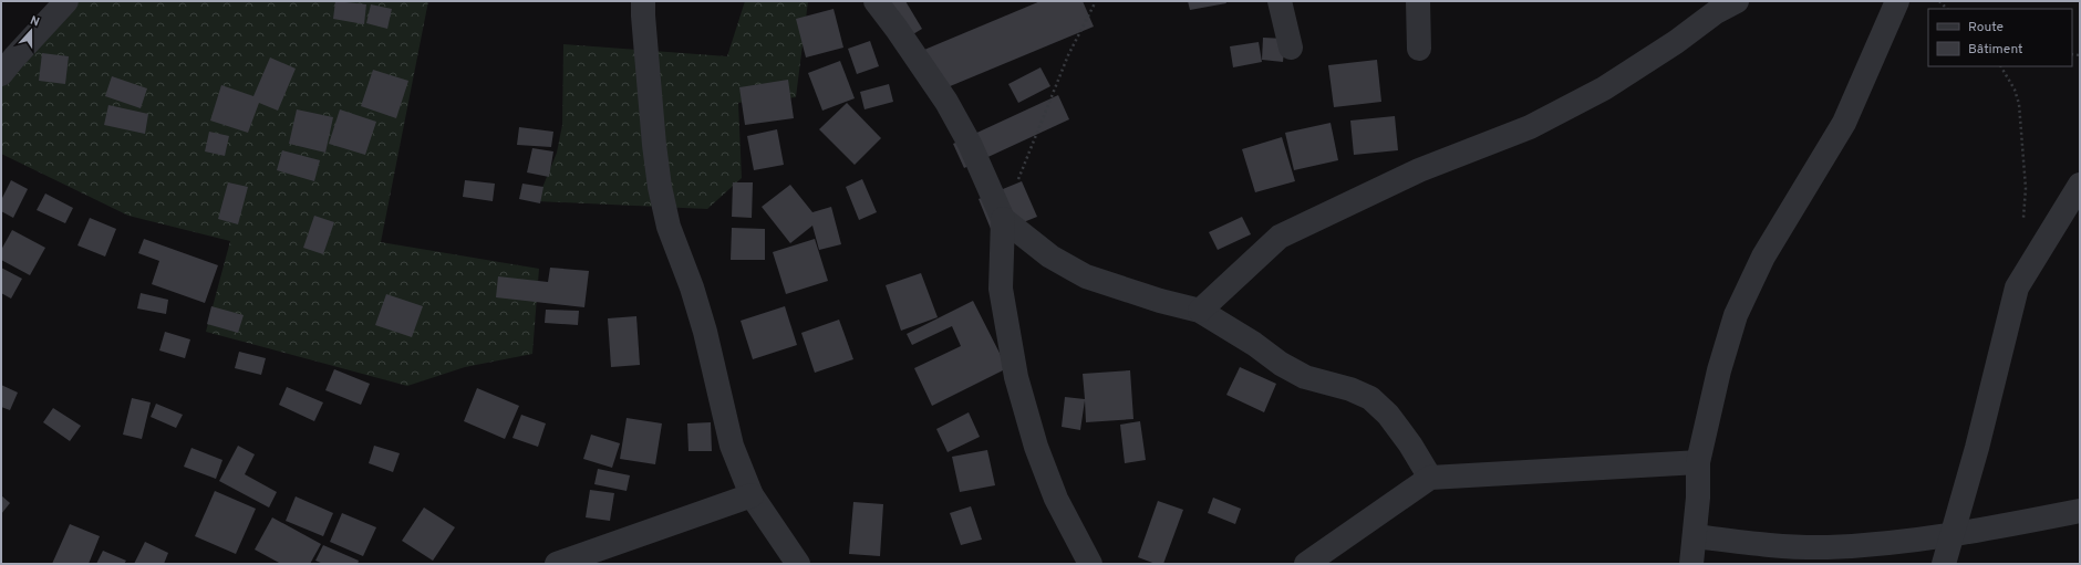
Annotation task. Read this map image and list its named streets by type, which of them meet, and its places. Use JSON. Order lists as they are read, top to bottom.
{
  "legend": ["Route", "Bâtiment"],
  "north": "top"
}
